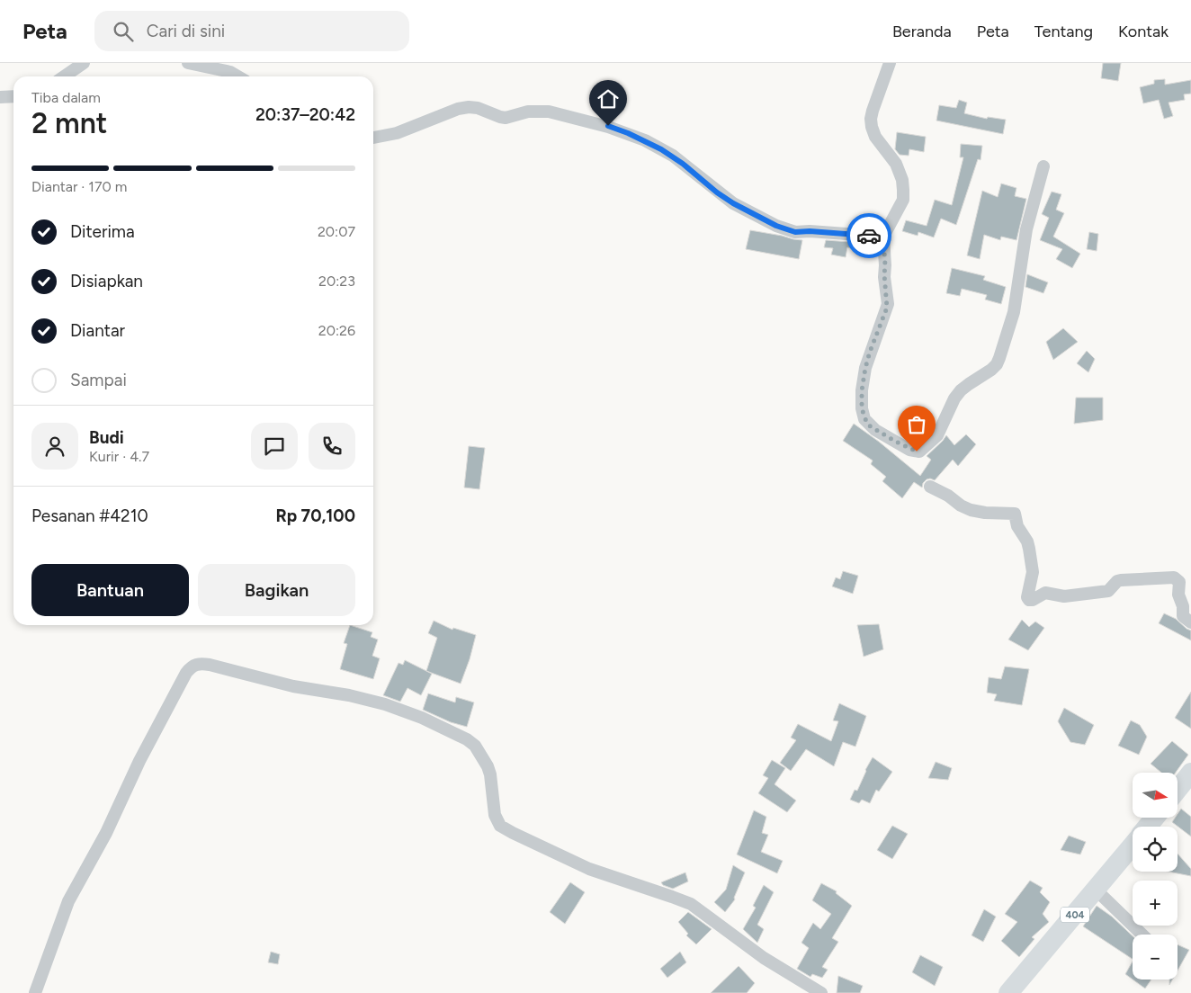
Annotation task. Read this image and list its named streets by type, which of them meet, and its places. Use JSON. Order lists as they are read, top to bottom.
{
  "streets": {
    "main road": ["404"]
  },
  "north": "right",
  "page": {
    "header": "Peta",
    "search": "Cari di sini",
    "nav": [
      "Beranda",
      "Peta",
      "Tentang",
      "Kontak"
    ],
    "heading": ["2 mnt", "Tiba dalam", "20:37–20:42"],
    "panel": [
      "Budi",
      "Kurir · 4.7",
      "Pesanan #4210",
      "Rp 70,100"
    ],
    "bar": "Diantar · 170 m",
    "list": [
      ["Diterima", "20:07"],
      ["Disiapkan", "20:23"],
      ["Diantar", "20:26"],
      "Sampai"
    ],
    "buttons": ["Bantuan", "Bagikan"],
    "map_buttons": ["+", "−"]
  }
}
